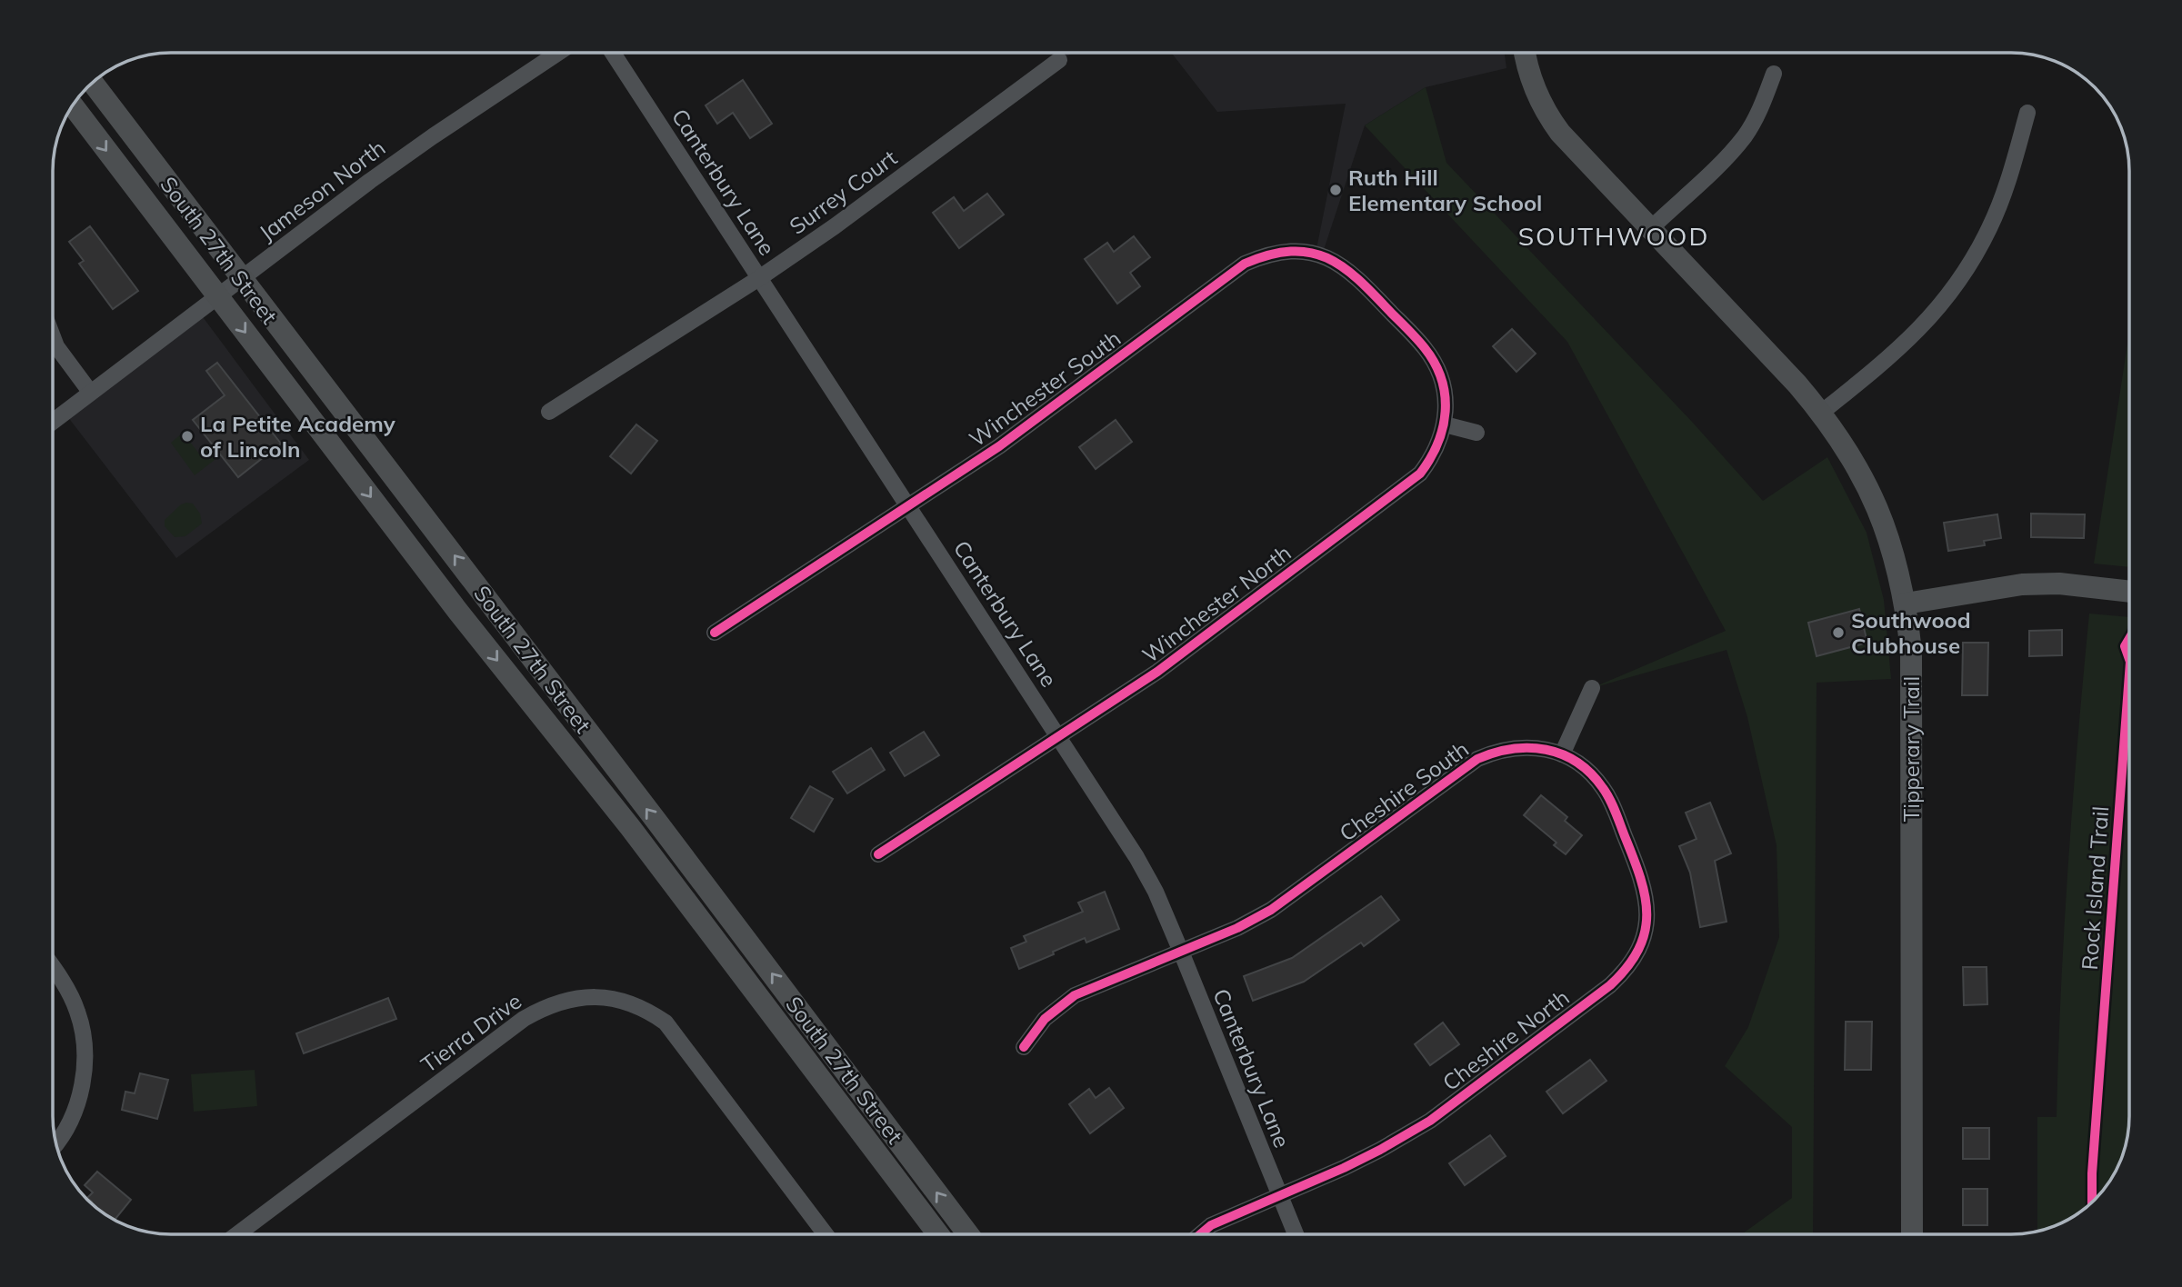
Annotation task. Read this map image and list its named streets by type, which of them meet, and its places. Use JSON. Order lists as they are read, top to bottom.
{
  "streets": {
    "main road": ["South 27th Street", "Tipperary Trail"],
    "street": [
      "Canterbury Lane",
      "Jameson North",
      "Surrey Court",
      "Winchester South",
      "Winchester North",
      "Cheshire South",
      "Tierra Drive",
      "Cheshire North"
    ],
    "cycle path": ["Rock Island Trail"]
  },
  "crossings": [
    ["Canterbury Lane", "Surrey Court"],
    ["Canterbury Lane", "Winchester South"],
    ["Canterbury Lane", "Winchester North"],
    ["Canterbury Lane", "Cheshire South"],
    ["Canterbury Lane", "Cheshire North"],
    ["Jameson North", "South 27th Street"],
    ["Winchester South", "Winchester North"],
    ["Cheshire South", "Cheshire North"]
  ],
  "districts": ["SOUTHWOOD"],
  "places": ["Ruth Hill Elementary School", "La Petite Academy of Lincoln", "Southwood Clubhouse"]
}
